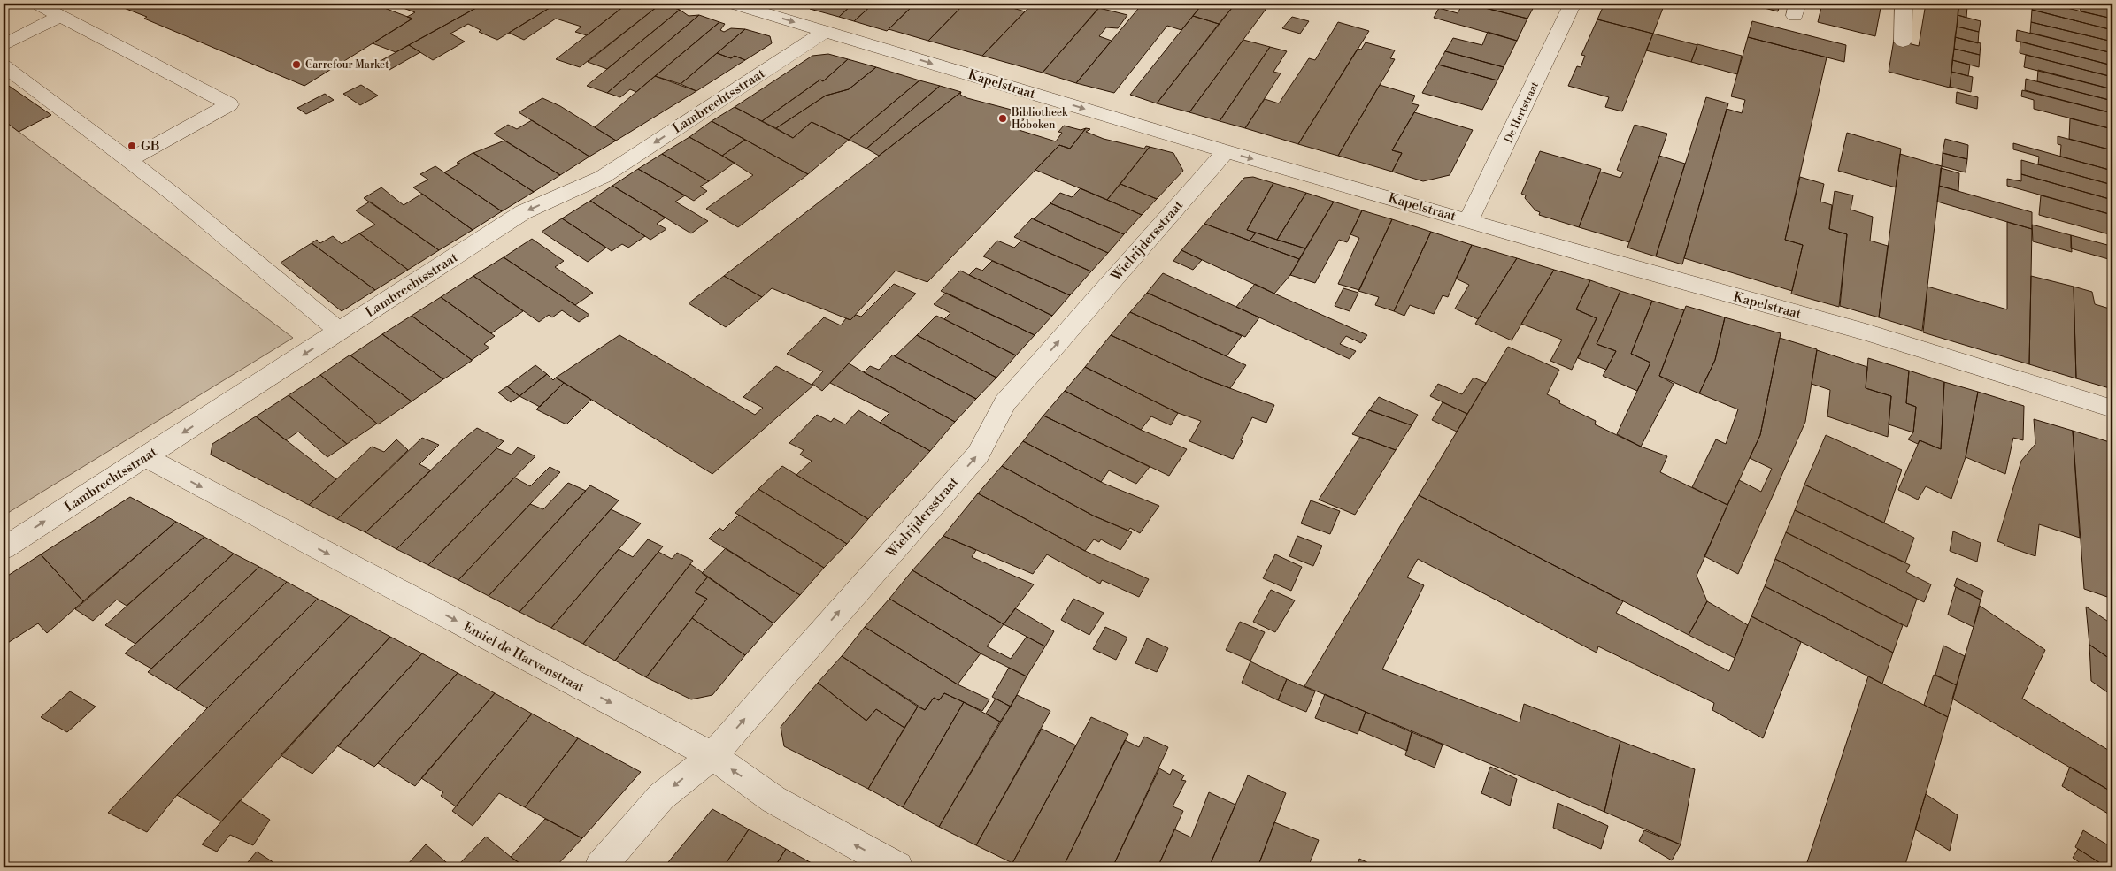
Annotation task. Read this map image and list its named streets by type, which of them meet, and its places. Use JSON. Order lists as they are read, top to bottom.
{
  "streets": {
    "street": [
      "Kapelstraat",
      "Lambrechtsstraat",
      "De Hertstraat",
      "Wielrijdersstraat",
      "Emiel de Harvenstraat"
    ]
  },
  "crossings": [
    ["Kapelstraat", "Lambrechtsstraat"],
    ["Kapelstraat", "De Hertstraat"],
    ["Kapelstraat", "Wielrijdersstraat"],
    ["Lambrechtsstraat", "Emiel de Harvenstraat"],
    ["Wielrijdersstraat", "Emiel de Harvenstraat"]
  ],
  "one_way": ["Kapelstraat"],
  "places": ["Carrefour Market", "Bibliotheek Hoboken", "GB"]
}
